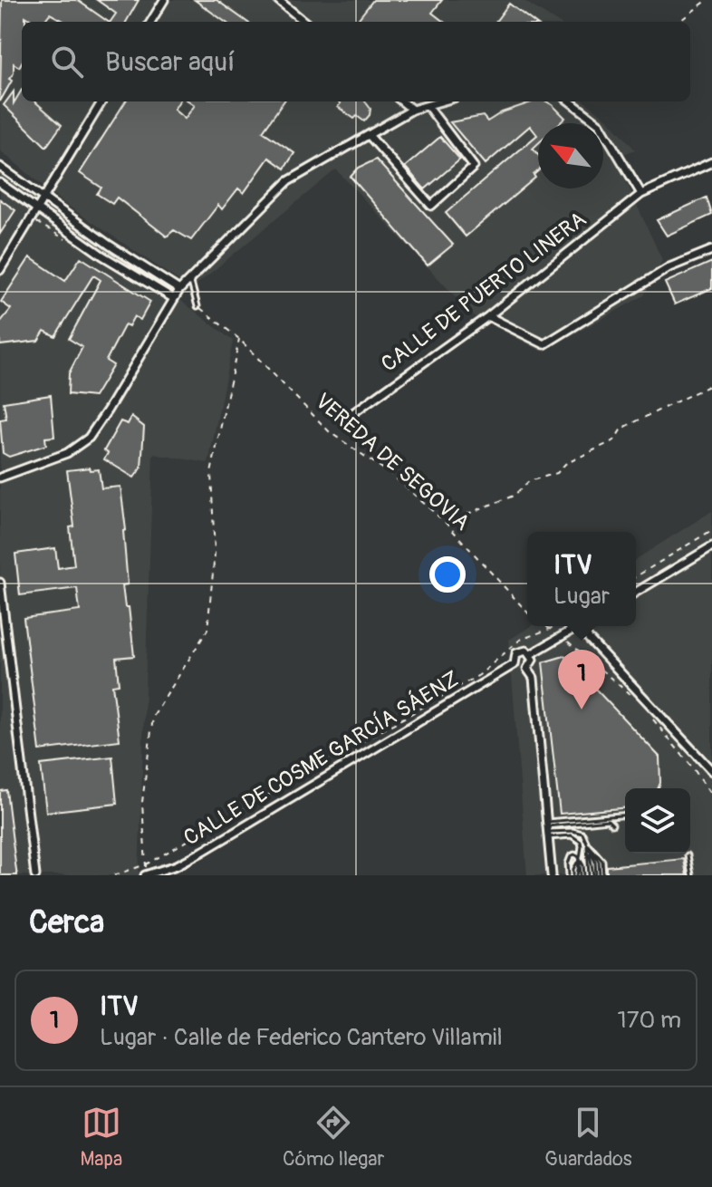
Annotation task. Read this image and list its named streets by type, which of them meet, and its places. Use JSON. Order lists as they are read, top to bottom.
{
  "streets": {
    "street": ["CALLE DE PUERTO LINERA", "CALLE DE COSME GARCÍA SÁENZ"],
    "path": ["VEREDA DE SEGOVIA"]
  },
  "north": "top left",
  "page": {
    "search": "Buscar aquí",
    "popup": ["ITV", "Lugar"],
    "pins": "1",
    "heading": "Cerca",
    "list": [
      {
        "mark": "1",
        "name": "ITV",
        "note": "Lugar · Calle de Federico Cantero Villamil",
        "value": "170 m"
      }
    ],
    "nav": ["Mapa", "Cómo llegar", "Guardados"]
  }
}
